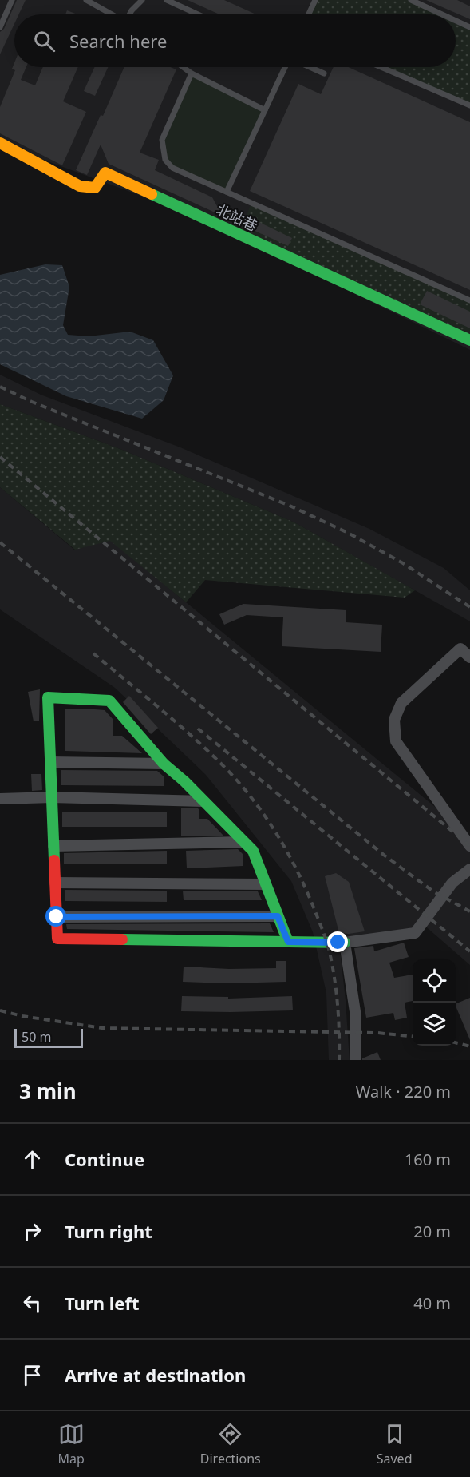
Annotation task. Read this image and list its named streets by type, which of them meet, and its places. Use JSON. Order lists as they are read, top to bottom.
{
  "streets": {
    "street": ["北站巷"]
  },
  "scale_bar": "50 m",
  "page": {
    "search": "Search here",
    "scale": "50 m",
    "heading": ["3 min", "Walk · 220 m"],
    "list": [
      ["Continue", "160 m"],
      ["Turn right", "20 m"],
      ["Turn left", "40 m"],
      "Arrive at destination"
    ],
    "nav": ["Map", "Directions", "Saved"]
  }
}
